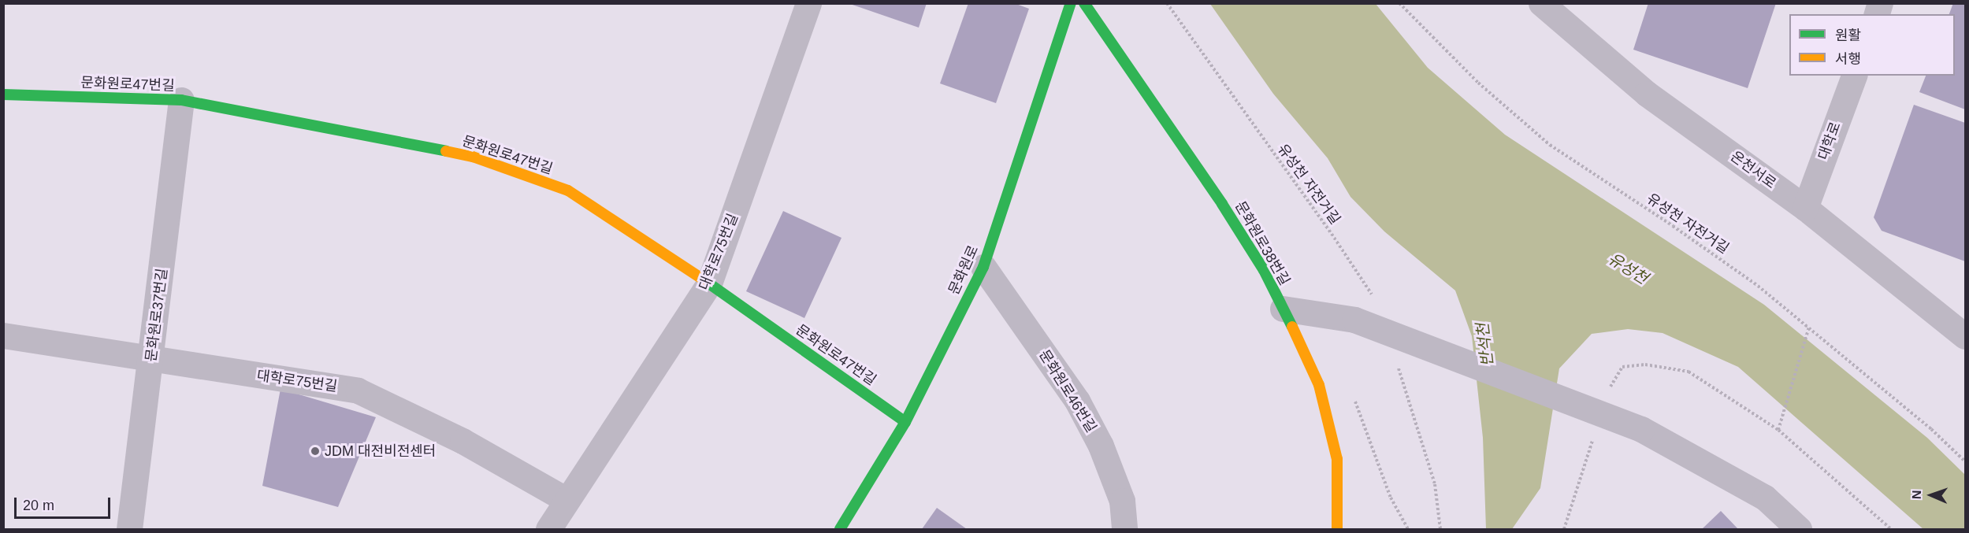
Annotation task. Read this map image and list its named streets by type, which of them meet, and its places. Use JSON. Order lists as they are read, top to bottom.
{
  "streets": {
    "street": [
      "문화원로47번길",
      "대학로",
      "온천서로",
      "문화원로38번길",
      "대학로75번길",
      "문화원로",
      "문화원로37번길",
      "문화원로46번길"
    ],
    "path": ["유성천 자전거길"]
  },
  "crossings": [
    ["문화원로47번길", "대학로75번길"],
    ["문화원로47번길", "문화원로"],
    ["문화원로47번길", "문화원로37번길"],
    ["대학로", "온천서로"],
    ["대학로75번길", "문화원로37번길"],
    ["문화원로", "문화원로46번길"]
  ],
  "water": ["유성천", "반석천"],
  "places": ["JDM 대전비전센터"],
  "legend": ["원활", "서행"],
  "scale_bar": "20 m",
  "north": "left"
}
